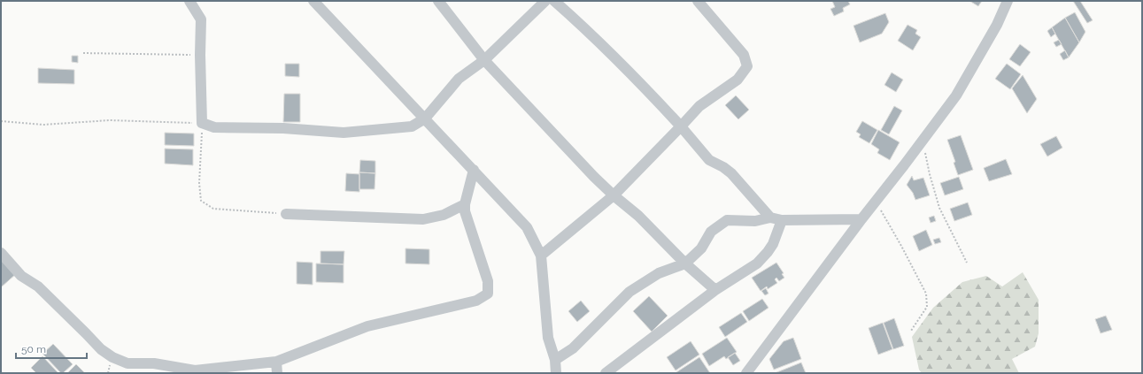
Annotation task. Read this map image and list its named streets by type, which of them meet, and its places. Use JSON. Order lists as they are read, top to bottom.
{
  "scale_bar": "50 m"
}
